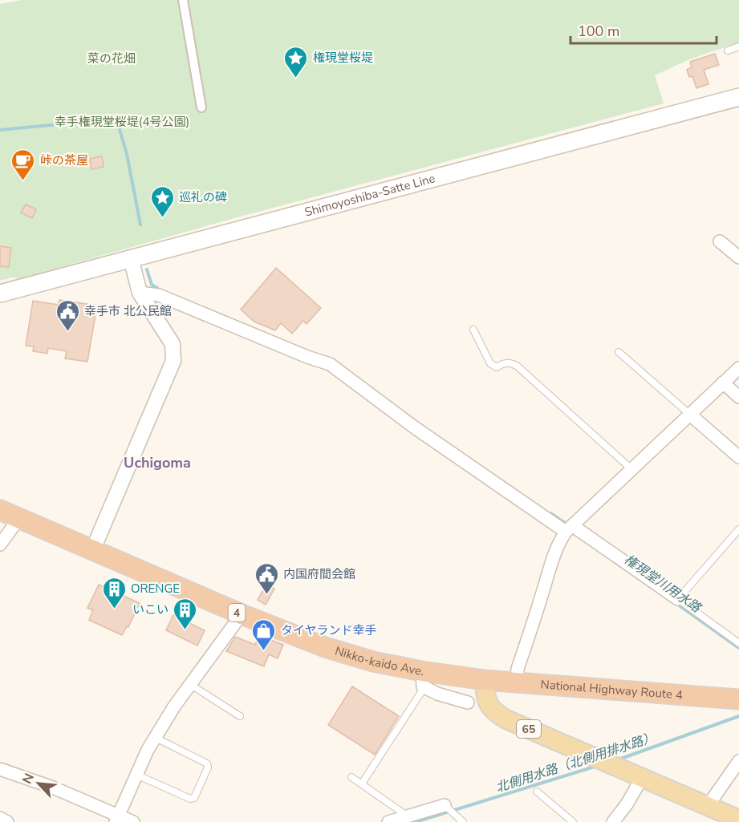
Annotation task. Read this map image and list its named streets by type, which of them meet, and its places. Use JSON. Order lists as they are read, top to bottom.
{
  "streets": {
    "highway": ["4", "Nikko-kaido Ave.", "National Highway Route 4"],
    "main road": ["Shimoyoshiba-Satte Line", "65"]
  },
  "crossings": [
    ["Nikko-kaido Ave.", "National Highway Route 4"],
    ["Nikko-kaido Ave.", "65"],
    ["National Highway Route 4", "65"]
  ],
  "districts": ["Uchigoma"],
  "water": ["権現堂川用水路", "北側用水路（北側用排水路）"],
  "parks": ["菜の花畑", "幸手権現堂桜堤(4号公園)"],
  "places": {
    "place": ["権現堂桜堤", "巡礼の碑"],
    "cafe": ["峠の茶屋"],
    "public building": ["幸手市 北公民館", "内国府間会館"],
    "building": ["ORENGE", "いこい"],
    "shop": ["タイヤランド幸手"]
  },
  "scale_bar": "100 m",
  "north": "top left"
}
